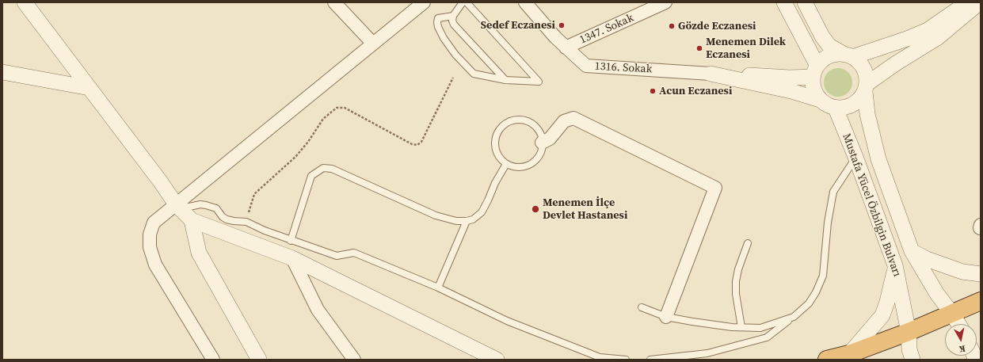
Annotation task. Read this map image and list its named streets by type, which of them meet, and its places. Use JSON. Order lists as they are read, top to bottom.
{
  "streets": {
    "street": ["1347. Sokak", "1316. Sokak", "Mustafa Yücel Özbilgin Bulvarı"]
  },
  "crossings": [
    ["1347. Sokak", "1316. Sokak"]
  ],
  "places": [
    "Sedef Eczanesi",
    "Gözde Eczanesi",
    "Menemen Dilek Eczanesi",
    "Acun Eczanesi",
    "Menemen İlçe Devlet Hastanesi"
  ],
  "north": "bottom"
}
